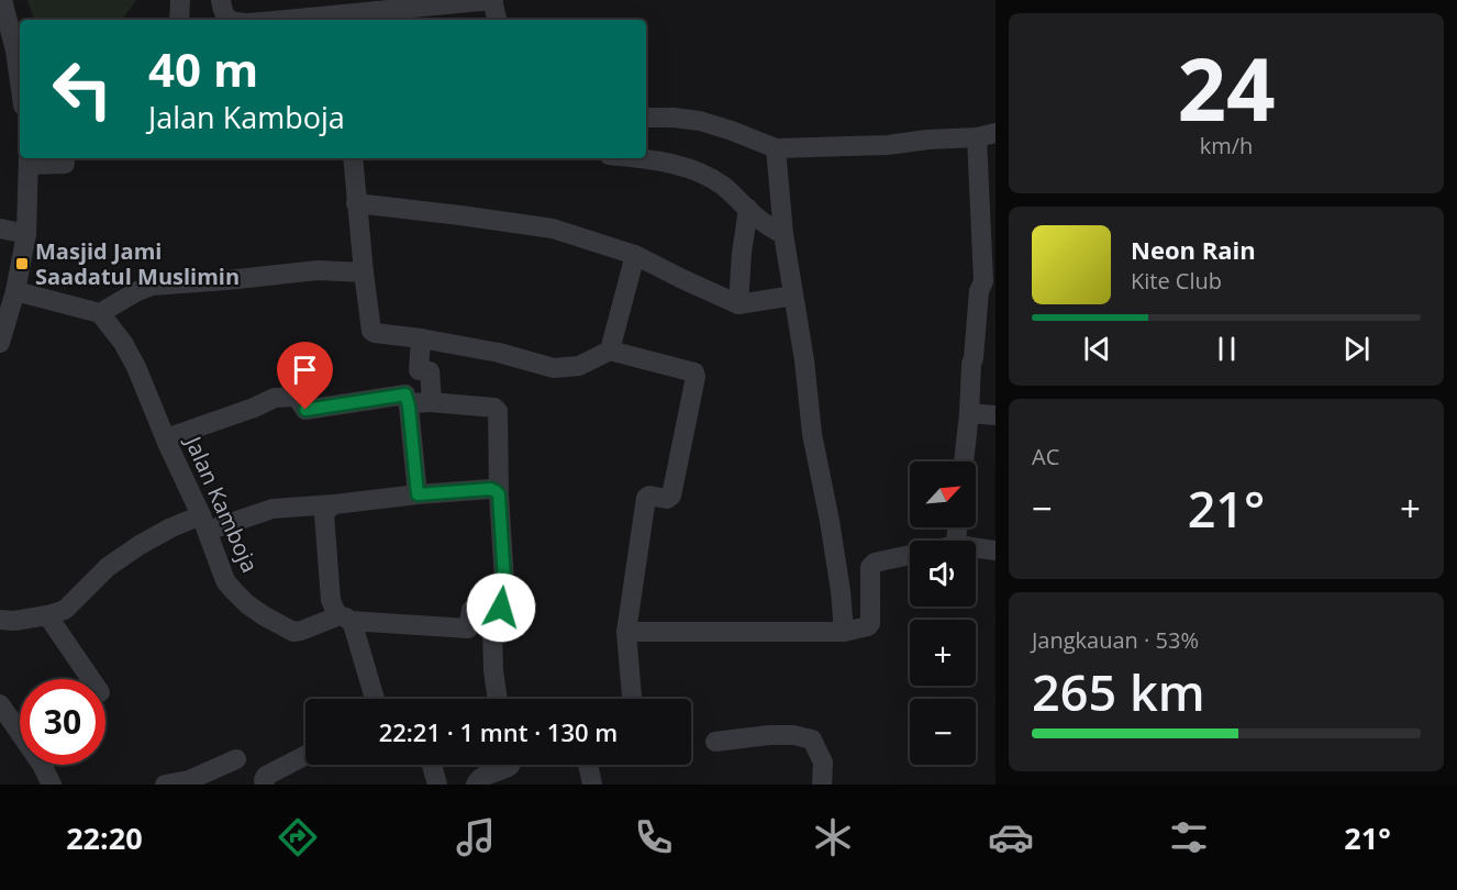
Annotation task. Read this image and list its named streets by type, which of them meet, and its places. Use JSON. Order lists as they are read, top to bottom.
{
  "streets": {
    "street": ["Jalan Kamboja"]
  },
  "places": {
    "transit": ["Masjid Jami Saadatul Muslimin"]
  },
  "north": "top right",
  "page": {
    "tile": [
      ["24", "km/h"],
      "AC",
      ["Jangkauan · 53%", "265 km"]
    ],
    "turn": ["40 m", "Jalan Kamboja"],
    "song": ["Neon Rain", "Kite Club"],
    "map_buttons": ["+", "−"],
    "heat": ["−", "21°", "+"],
    "limit": "30",
    "trip": "22:21 · 1 mnt · 130 m",
    "tabs": ["22:20", "21°"]
  }
}
